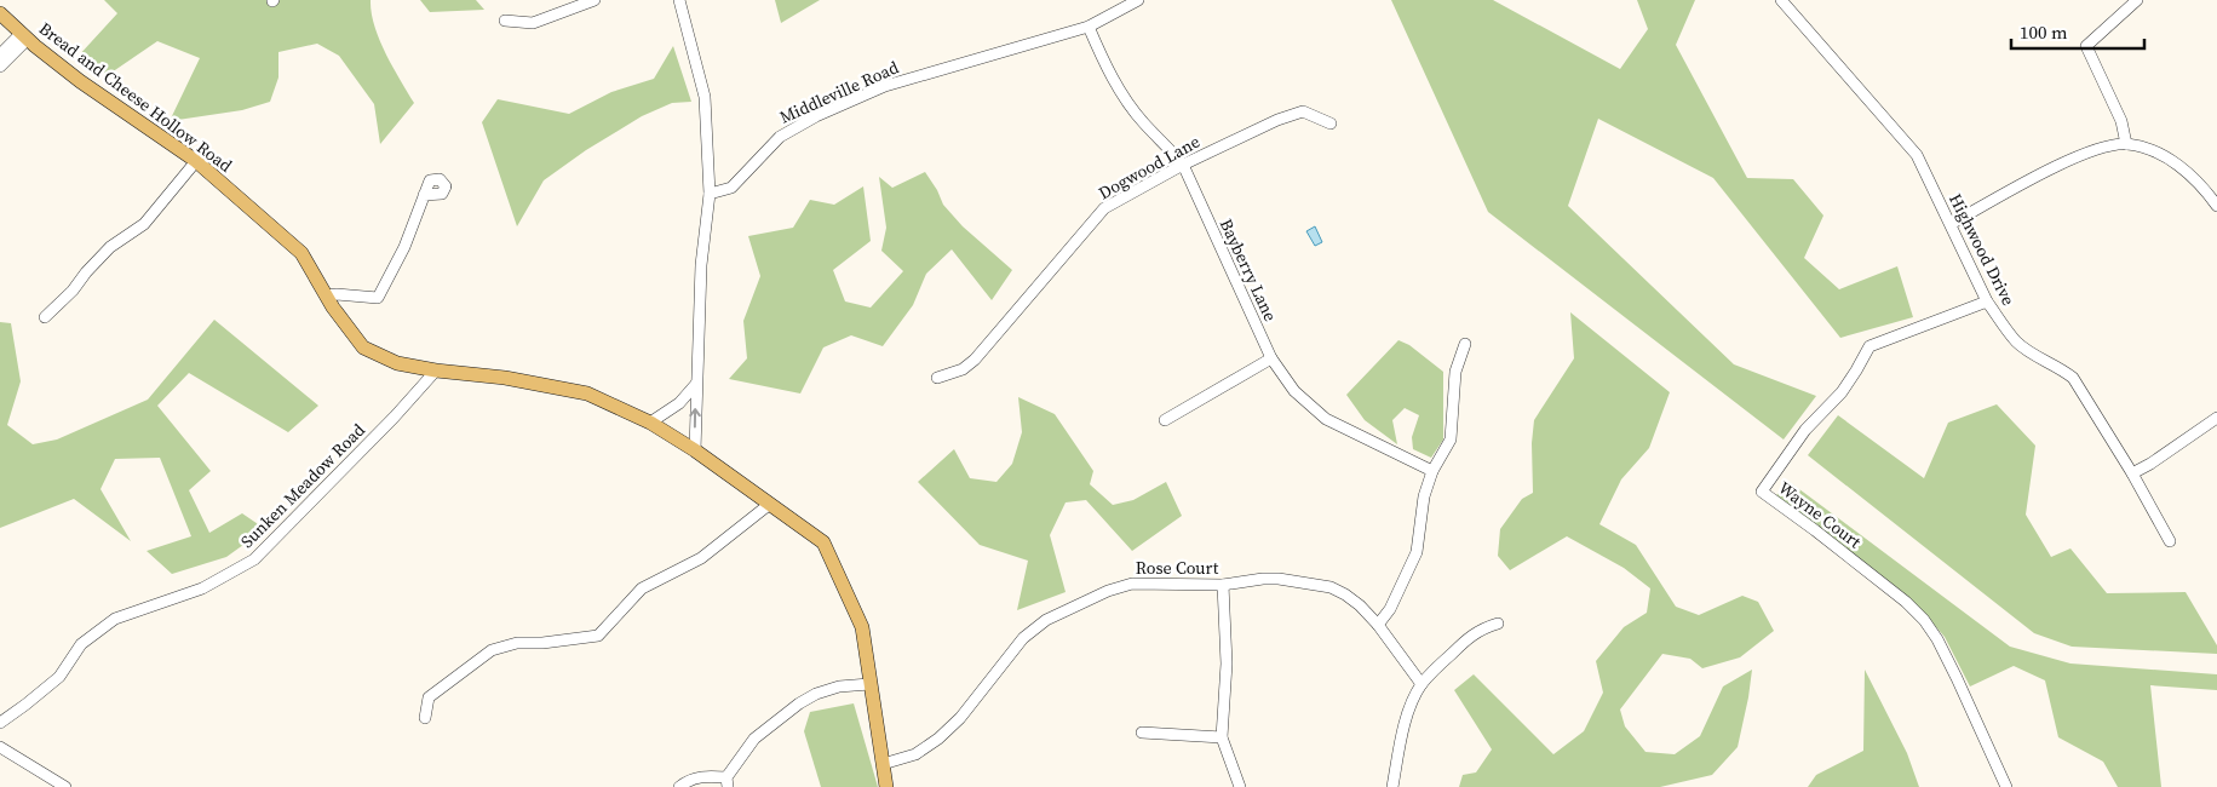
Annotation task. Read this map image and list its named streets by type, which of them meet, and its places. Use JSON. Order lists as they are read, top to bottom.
{
  "streets": {
    "main road": ["Bread and Cheese Hollow Road"],
    "street": [
      "Middleville Road",
      "Dogwood Lane",
      "Highwood Drive",
      "Bayberry Lane",
      "Sunken Meadow Road",
      "Wayne Court",
      "Rose Court"
    ]
  },
  "crossings": [
    ["Middleville Road", "Bayberry Lane"],
    ["Bread and Cheese Hollow Road", "Sunken Meadow Road"],
    ["Bread and Cheese Hollow Road", "Rose Court"],
    ["Dogwood Lane", "Bayberry Lane"],
    ["Highwood Drive", "Wayne Court"]
  ],
  "scale_bar": "100 m"
}
